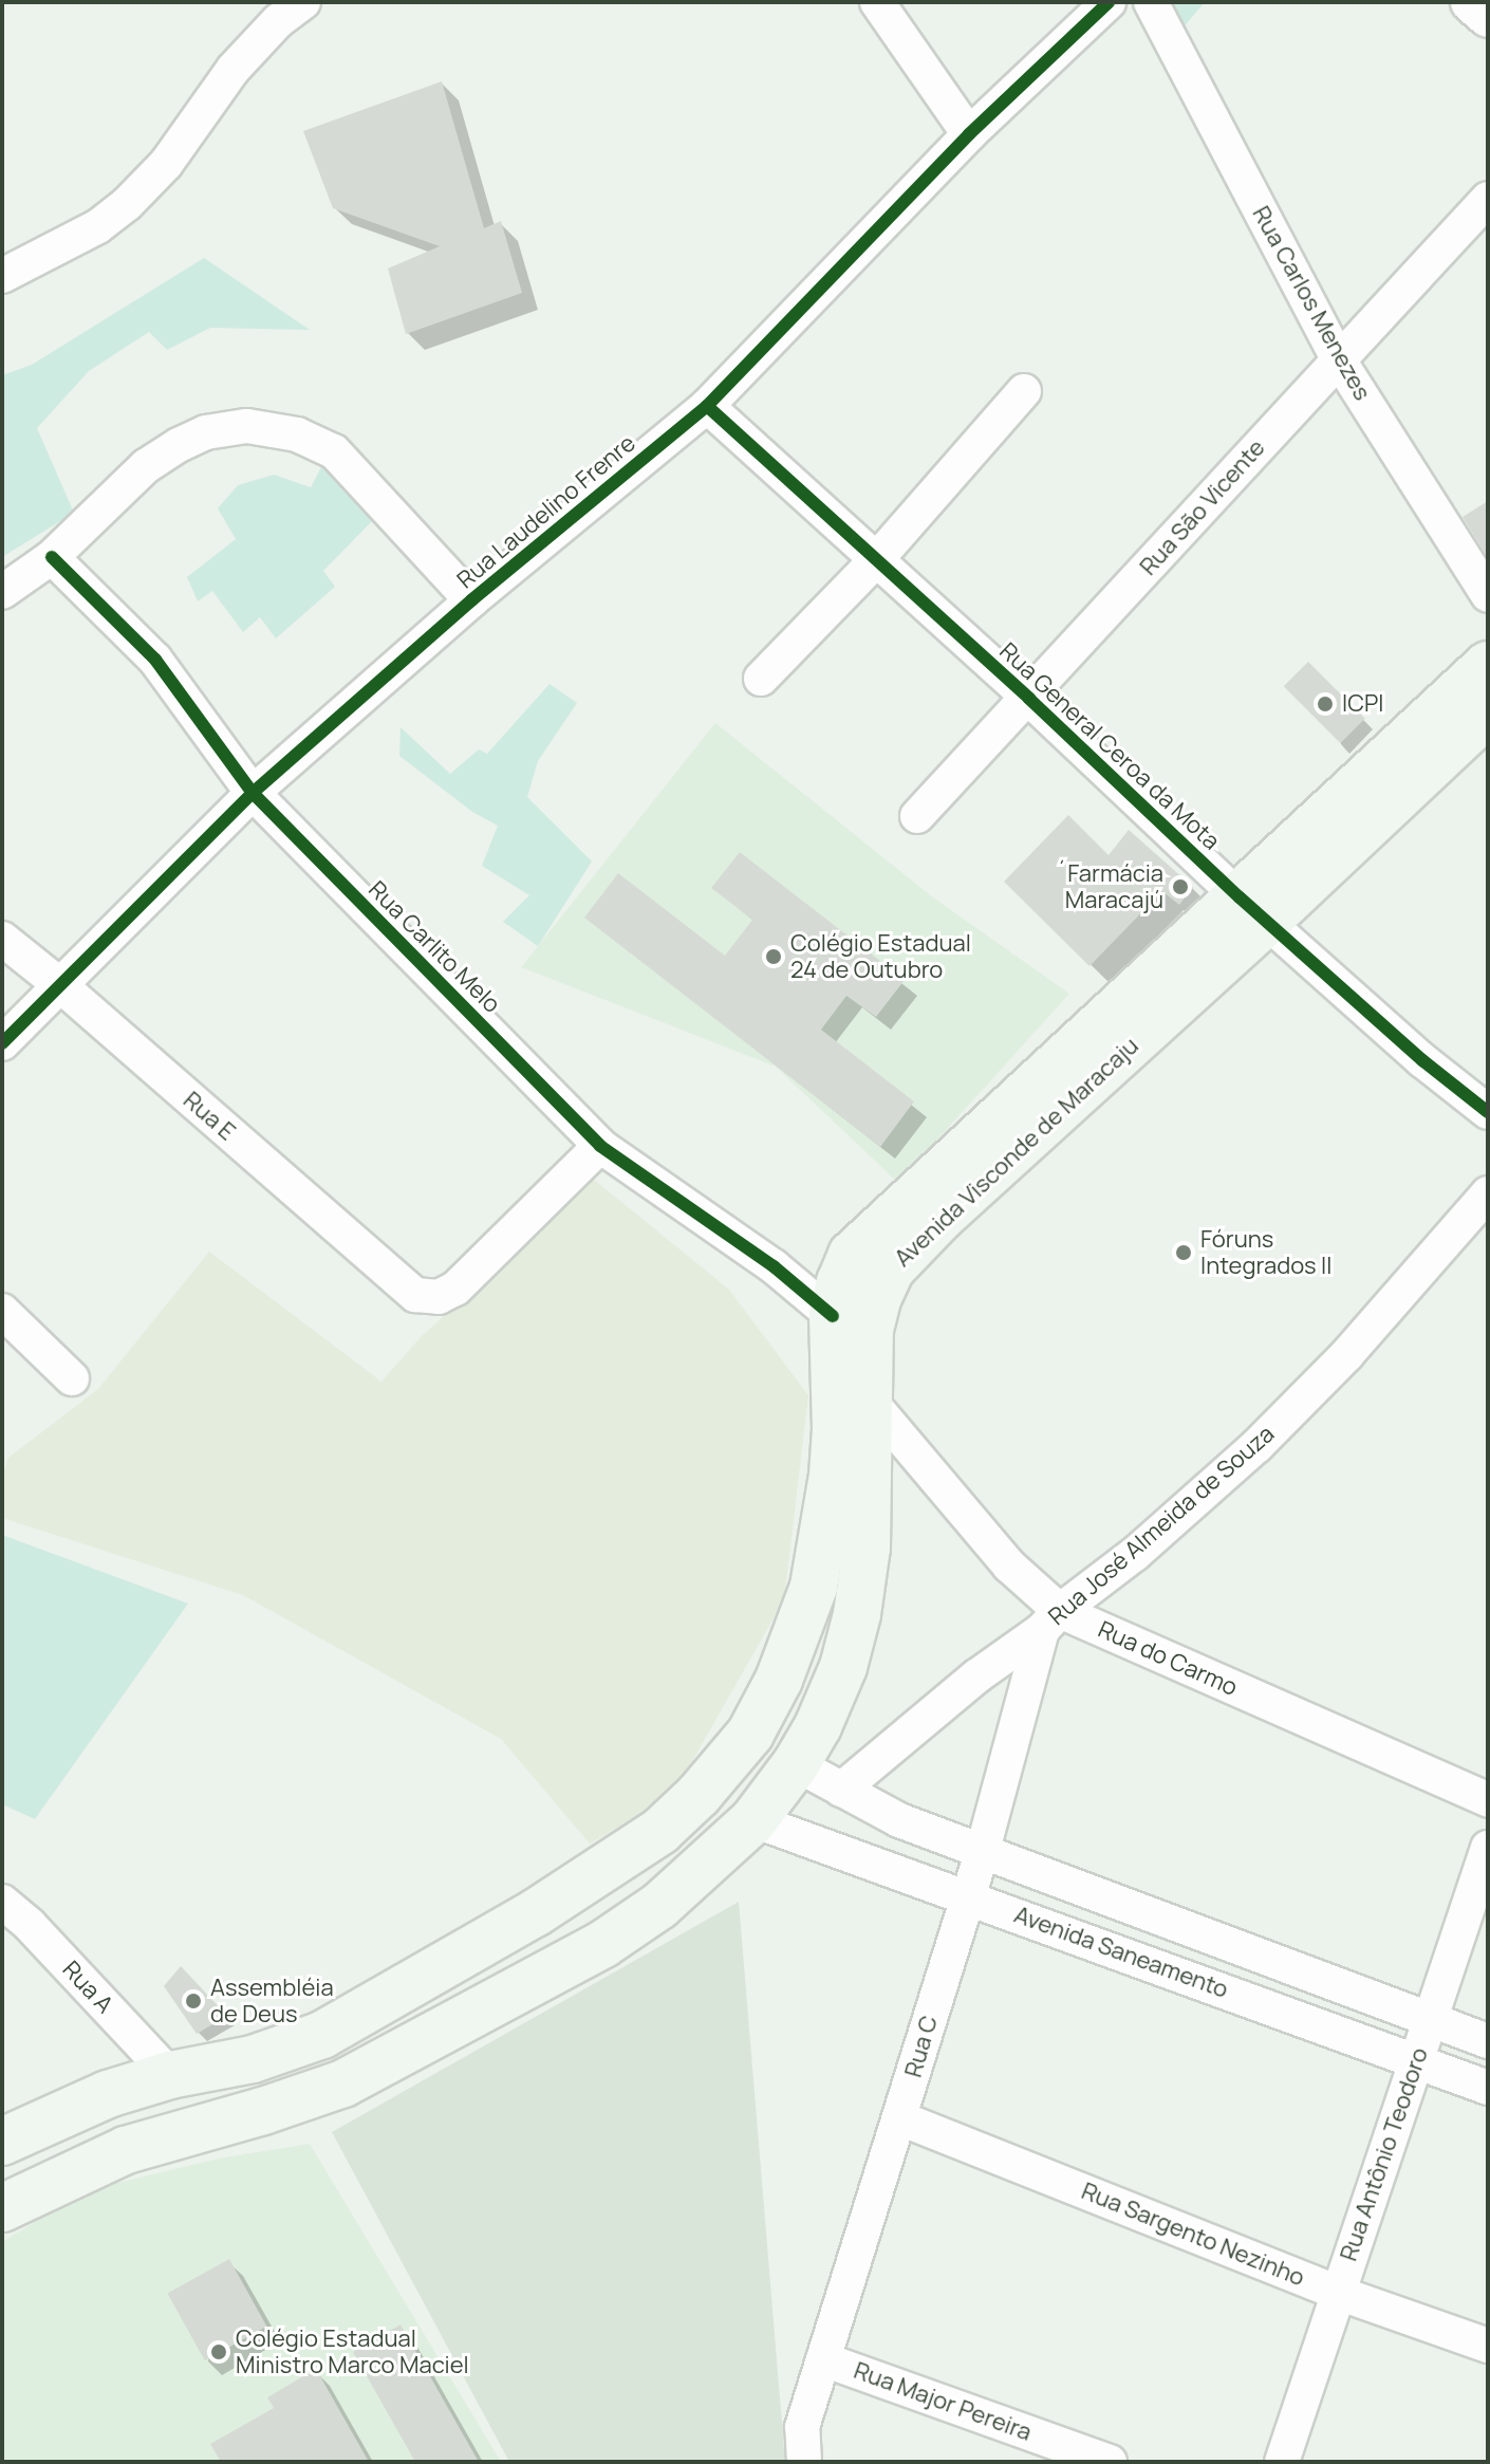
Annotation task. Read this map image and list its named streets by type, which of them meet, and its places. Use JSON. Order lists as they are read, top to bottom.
{
  "streets": {
    "main road": ["Avenida Visconde de Maracaju"],
    "street": [
      "Rua Carlos Menezes",
      "Rua São Vicente",
      "Rua Laudelino Frenre",
      "Rua General Ceroa da Mota",
      "Rua Carlito Melo",
      "Rua E",
      "Rua José Almeida de Souza",
      "Rua do Carmo",
      "Avenida Saneamento",
      "Rua A",
      "Rua C",
      "Rua Antônio Teodoro",
      "Rua Sargento Nezinho",
      "Rua Major Pereira"
    ]
  },
  "crossings": [
    ["Rua Carlos Menezes", "Rua São Vicente"],
    ["Rua São Vicente", "Rua General Ceroa da Mota"],
    ["Rua Laudelino Frenre", "Rua General Ceroa da Mota"],
    ["Rua Laudelino Frenre", "Rua Carlito Melo"],
    ["Rua Laudelino Frenre", "Rua E"],
    ["Rua General Ceroa da Mota", "Avenida Visconde de Maracaju"],
    ["Rua Carlito Melo", "Rua E"],
    ["Rua Carlito Melo", "Avenida Visconde de Maracaju"],
    ["Avenida Visconde de Maracaju", "Rua do Carmo"],
    ["Avenida Visconde de Maracaju", "Avenida Saneamento"],
    ["Avenida Visconde de Maracaju", "Rua A"],
    ["Rua José Almeida de Souza", "Rua do Carmo"],
    ["Rua José Almeida de Souza", "Avenida Saneamento"],
    ["Rua José Almeida de Souza", "Rua C"],
    ["Rua do Carmo", "Rua C"],
    ["Avenida Saneamento", "Rua C"],
    ["Avenida Saneamento", "Rua Antônio Teodoro"],
    ["Rua C", "Rua Sargento Nezinho"],
    ["Rua C", "Rua Major Pereira"],
    ["Rua Antônio Teodoro", "Rua Sargento Nezinho"]
  ],
  "places": [
    "ICPI",
    "´Farmácia Maracajú",
    "Colégio Estadual 24 de Outubro",
    "Fóruns Integrados II",
    "Assembléia de Deus",
    "Colégio Estadual Ministro Marco Maciel"
  ]
}
